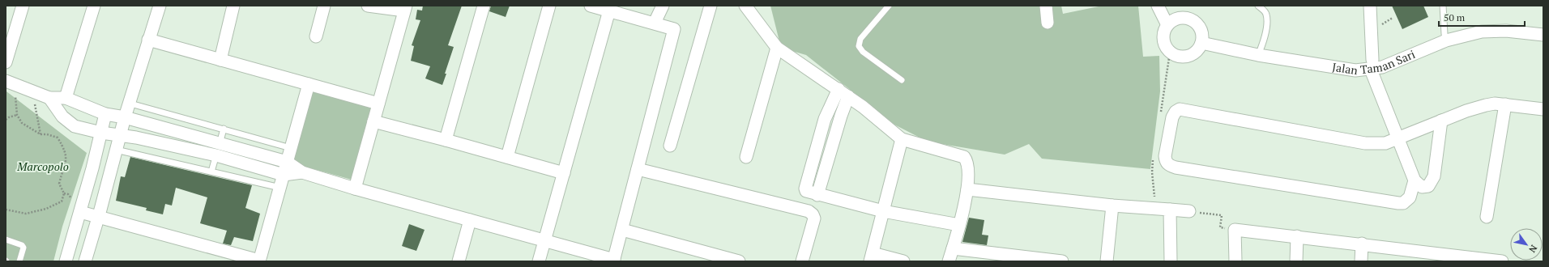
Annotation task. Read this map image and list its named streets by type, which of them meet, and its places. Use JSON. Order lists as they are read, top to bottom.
{
  "streets": {
    "street": ["Jalan Taman Sari"]
  },
  "parks": ["Marcopolo"],
  "scale_bar": "50 m",
  "north": "bottom right"
}
